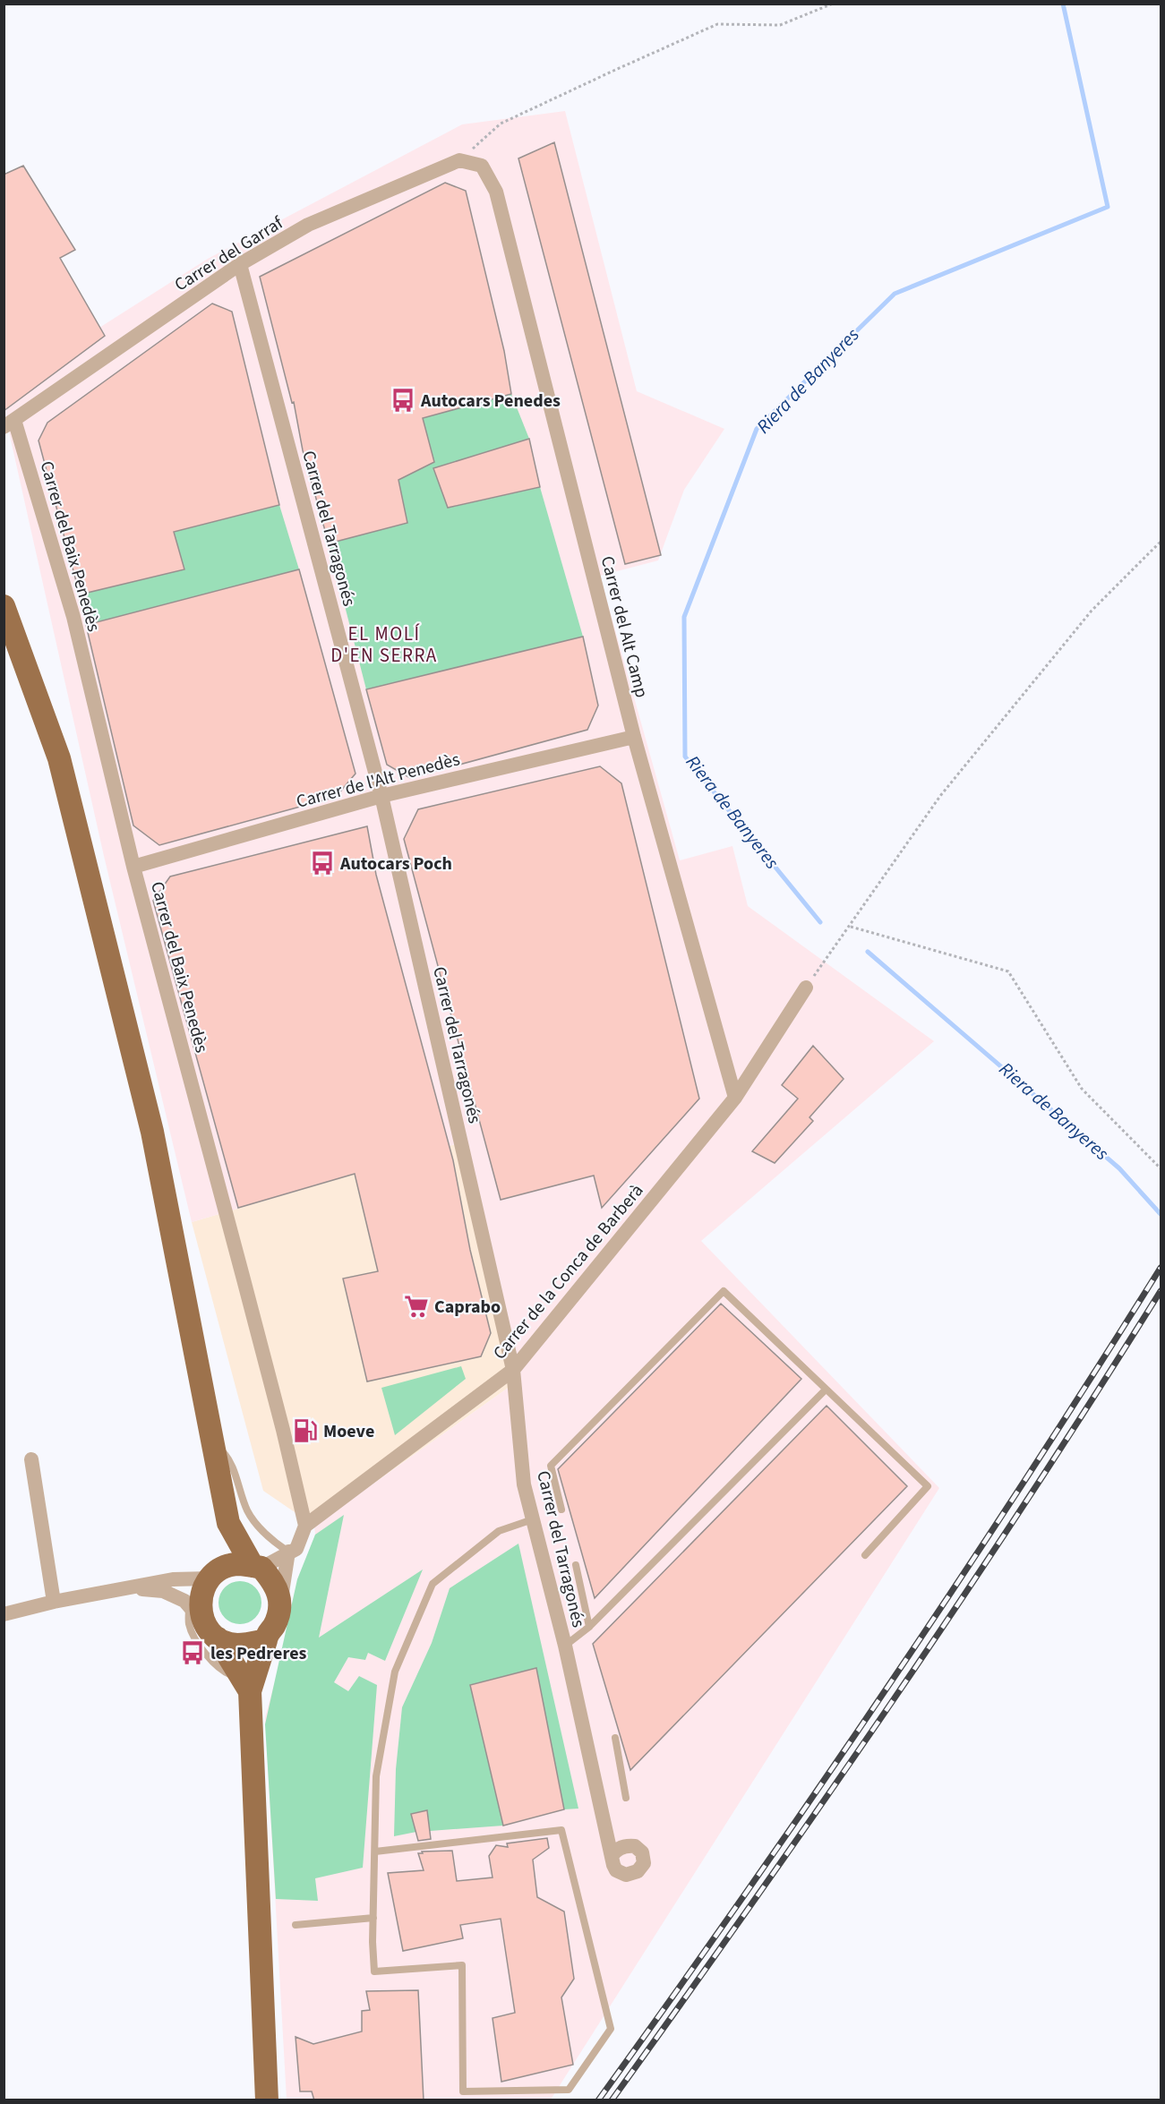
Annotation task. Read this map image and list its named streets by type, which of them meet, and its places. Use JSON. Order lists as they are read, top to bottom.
{
  "streets": {
    "street": [
      "Carrer del Garraf",
      "Carrer del Tarragonés",
      "Carrer del Baix Penedès",
      "Carrer del Alt Camp",
      "Carrer de l'Alt Penedès",
      "Carrer de la Conca de Barberà"
    ]
  },
  "crossings": [
    ["Carrer del Garraf", "Carrer del Tarragonés"],
    ["Carrer del Garraf", "Carrer del Baix Penedès"],
    ["Carrer del Garraf", "Carrer del Alt Camp"],
    ["Carrer del Tarragonés", "Carrer de l'Alt Penedès"],
    ["Carrer del Tarragonés", "Carrer de la Conca de Barberà"],
    ["Carrer del Baix Penedès", "Carrer de l'Alt Penedès"],
    ["Carrer del Baix Penedès", "Carrer de la Conca de Barberà"],
    ["Carrer del Alt Camp", "Carrer de l'Alt Penedès"],
    ["Carrer del Alt Camp", "Carrer de la Conca de Barberà"]
  ],
  "districts": ["EL MOLÍ D'EN SERRA"],
  "water": ["Riera de Banyeres"],
  "places": {
    "bus stop": ["Autocars Penedes", "Autocars Poch", "les Pedreres"],
    "supermarket": ["Caprabo"],
    "fuel station": ["Moeve"]
  }
}
